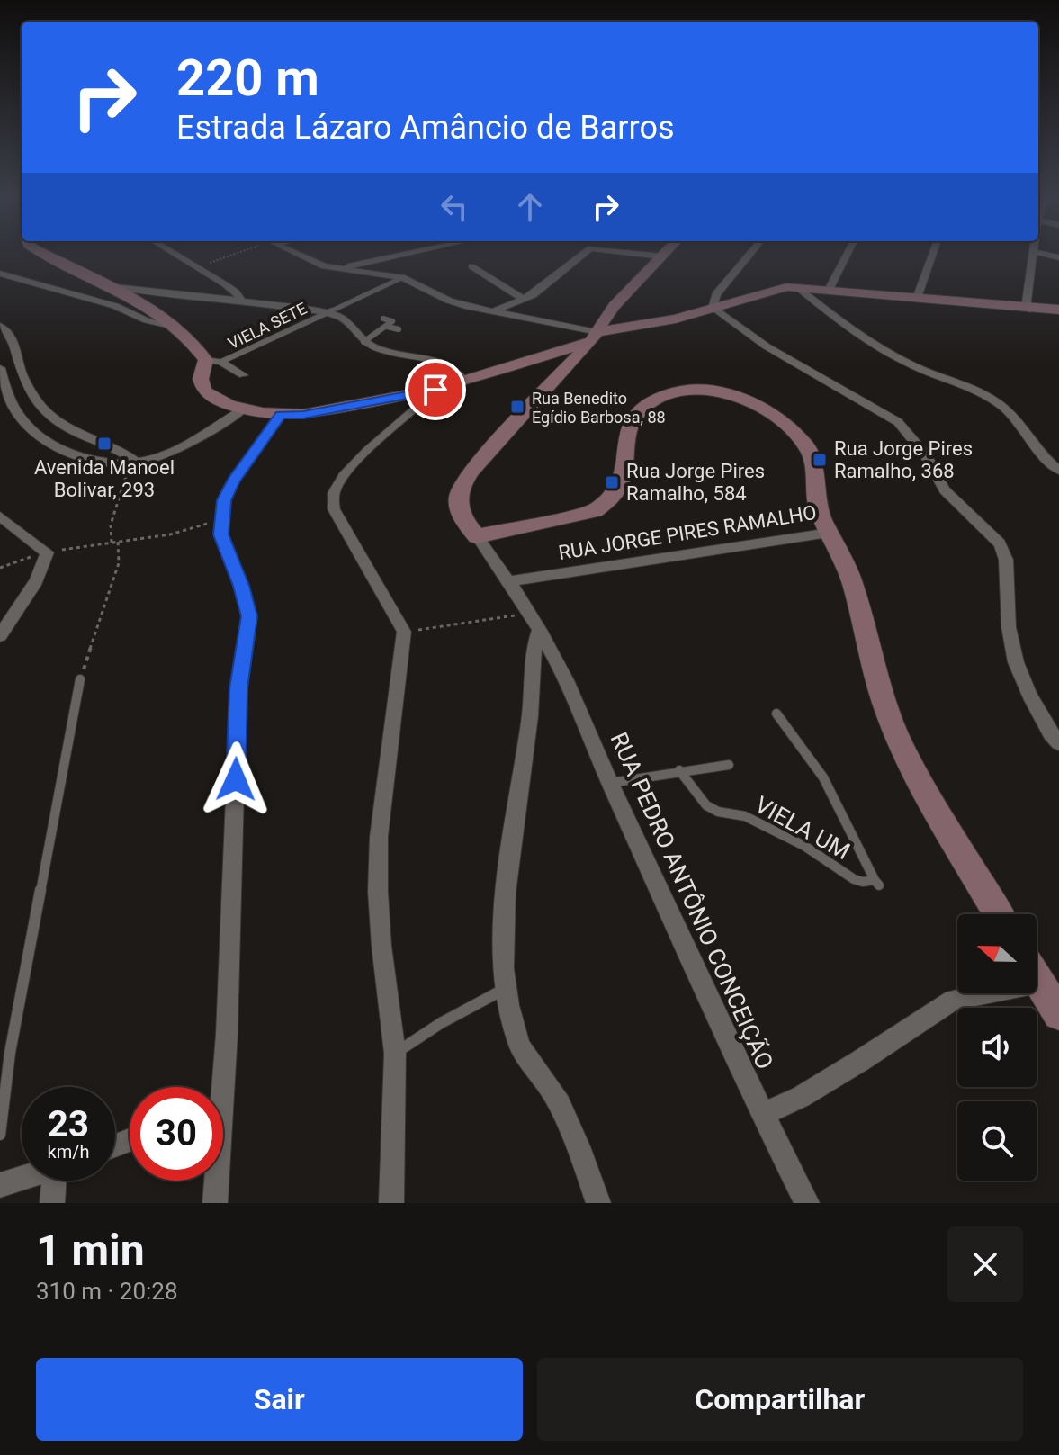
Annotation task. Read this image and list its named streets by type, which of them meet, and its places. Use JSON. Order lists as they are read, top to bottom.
{
  "streets": {
    "street": ["RUA JORGE PIRES RAMALHO", "RUA PEDRO ANTÔNIO CONCEIÇÃO"],
    "lane": ["VIELA SETE", "VIELA UM"]
  },
  "crossings": [
    ["RUA JORGE PIRES RAMALHO", "RUA PEDRO ANTÔNIO CONCEIÇÃO"]
  ],
  "places": {
    "transit": [
      "Rua Benedito Egídio Barbosa, 88",
      "Avenida Manoel Bolivar, 293",
      "Rua Jorge Pires Ramalho, 368",
      "Rua Jorge Pires Ramalho, 584"
    ]
  },
  "north": "left",
  "page": {
    "turn": ["220 m", "Estrada Lázaro Amâncio de Barros"],
    "speed": "23 km/h",
    "limit": "30",
    "heading": ["1 min", "310 m · 20:28"],
    "buttons": ["Sair", "Compartilhar"]
  }
}
